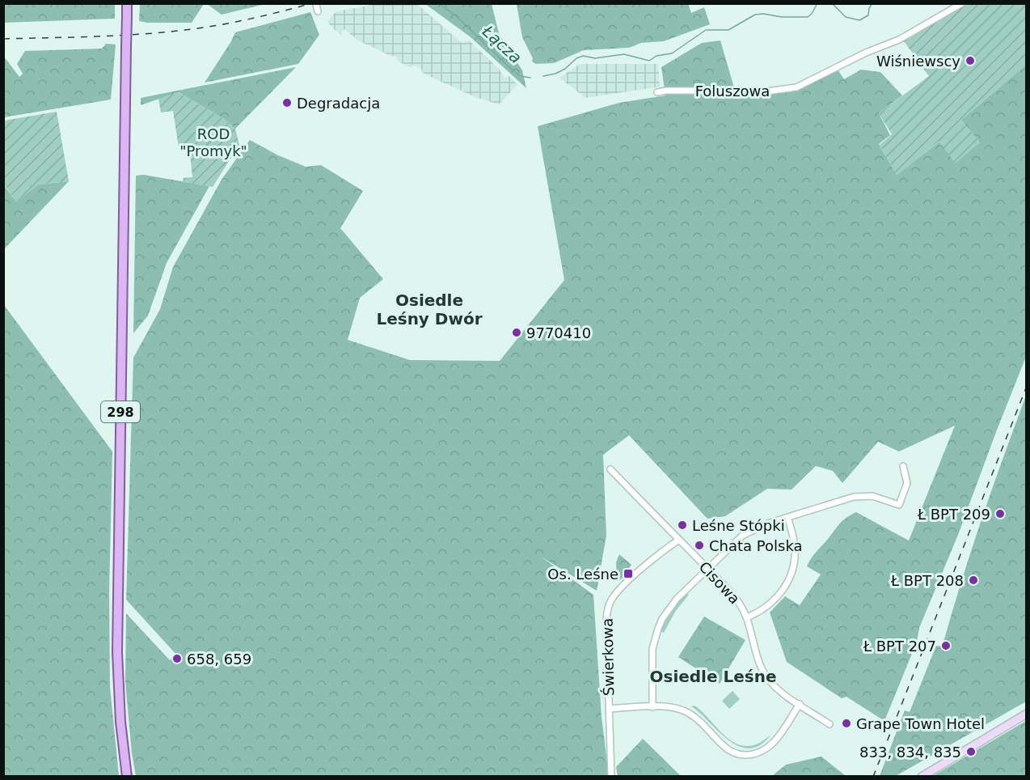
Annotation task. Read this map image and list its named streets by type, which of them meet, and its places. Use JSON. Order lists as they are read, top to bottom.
{
  "streets": {
    "main road": ["298"],
    "street": ["Foluszowa", "Cisowa", "Świerkowa"]
  },
  "crossings": [
    ["Cisowa", "Świerkowa"]
  ],
  "districts": ["Osiedle Leśny Dwór", "Osiedle Leśne"],
  "water": ["Łącza"],
  "parks": ["ROD \"Promyk\""],
  "places": {
    "other": [
      "Wiśniewscy",
      "Degradacja",
      "9770410",
      "Ł BPT 209",
      "Leśne Stópki",
      "Chata Polska",
      "Ł BPT 208",
      "Ł BPT 207",
      "658, 659",
      "Grape Town Hotel",
      "833, 834, 835"
    ],
    "transit": ["Os. Leśne"]
  }
}
